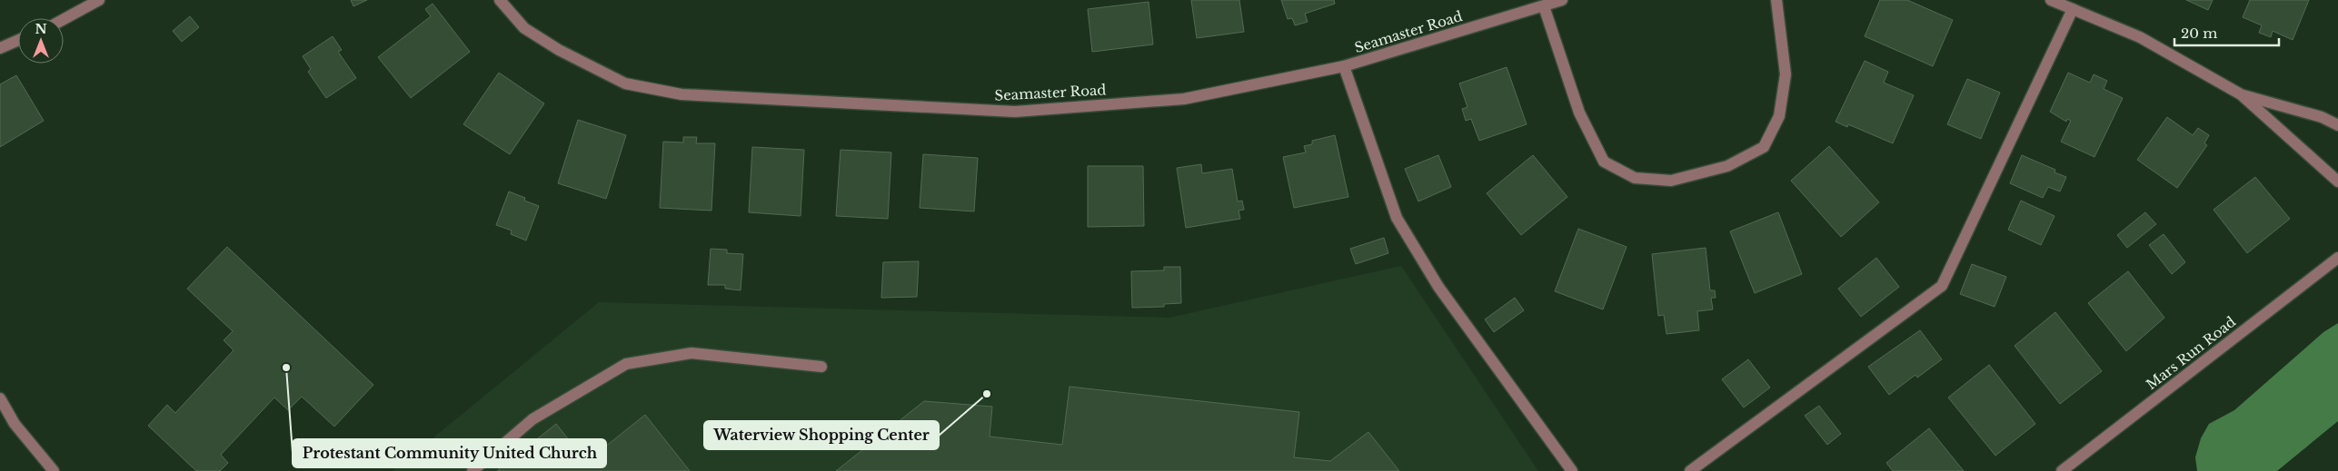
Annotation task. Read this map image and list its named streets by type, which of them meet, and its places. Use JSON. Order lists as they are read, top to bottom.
{
  "streets": {
    "street": ["Seamaster Road", "Mars Run Road"]
  },
  "places": ["Protestant Community United Church", "Waterview Shopping Center"],
  "scale_bar": "20 m",
  "north": "top"
}
